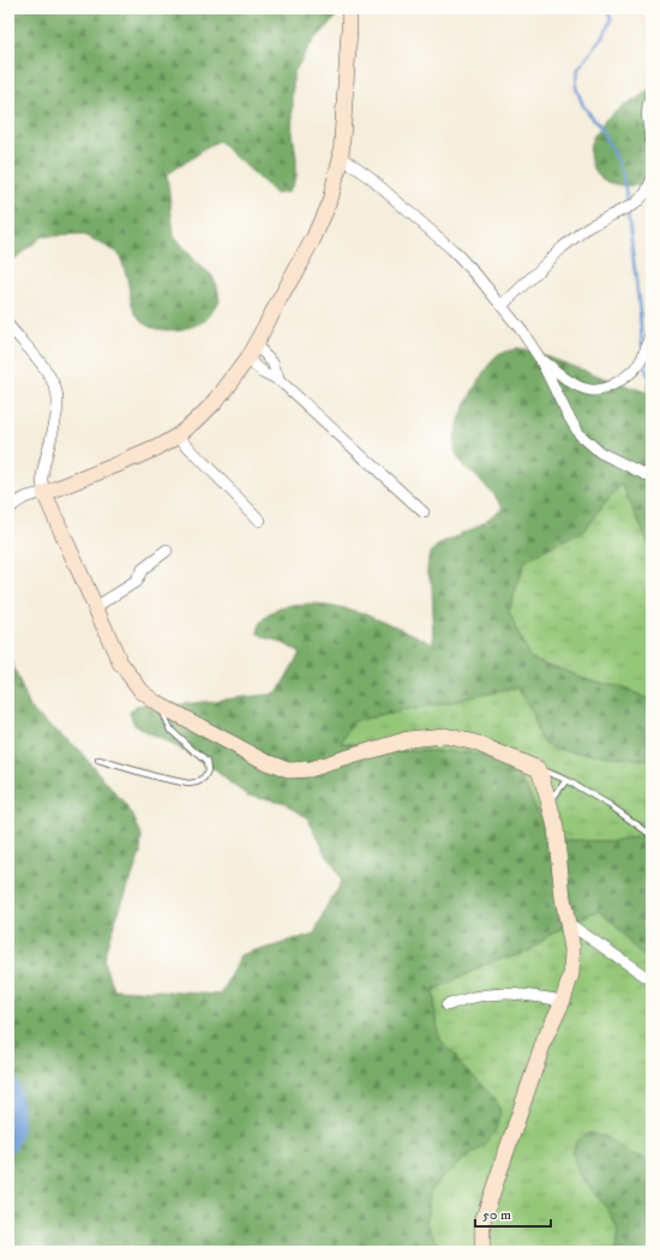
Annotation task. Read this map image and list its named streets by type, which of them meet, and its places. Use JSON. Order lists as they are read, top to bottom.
{
  "scale_bar": "50 m"
}
